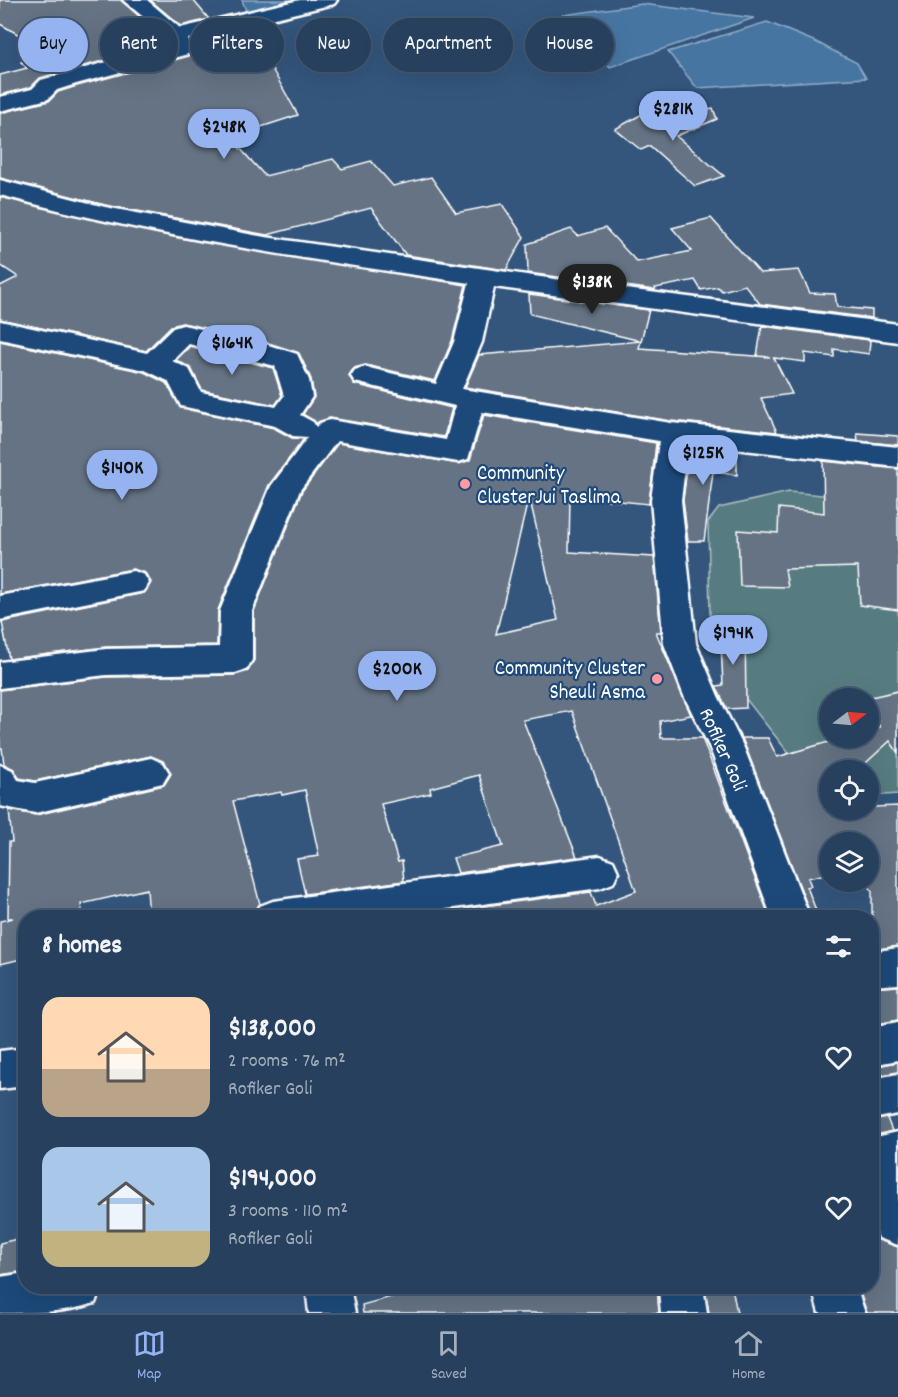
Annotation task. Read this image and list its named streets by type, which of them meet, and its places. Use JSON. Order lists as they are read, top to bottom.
{
  "streets": {
    "street": ["Rofiker Goli"]
  },
  "places": ["Community ClusterJui Taslima", "Community Cluster Sheuli Asma"],
  "north": "right",
  "page": {
    "chip": [
      "Buy",
      "Rent",
      "Filters",
      "New",
      "Apartment",
      "House"
    ],
    "price": [
      "$281K",
      "$248K",
      "$138K",
      "$164K",
      "$125K",
      "$140K",
      "$194K",
      "$200K"
    ],
    "heading": "8 homes",
    "list": [
      {
        "name": "$138,000",
        "note": "2 rooms · 76 m² · Rofiker Goli"
      },
      {
        "name": "$194,000",
        "note": "3 rooms · 110 m² · Rofiker Goli"
      }
    ],
    "tabs": ["Map", "Saved", "Home"]
  }
}
